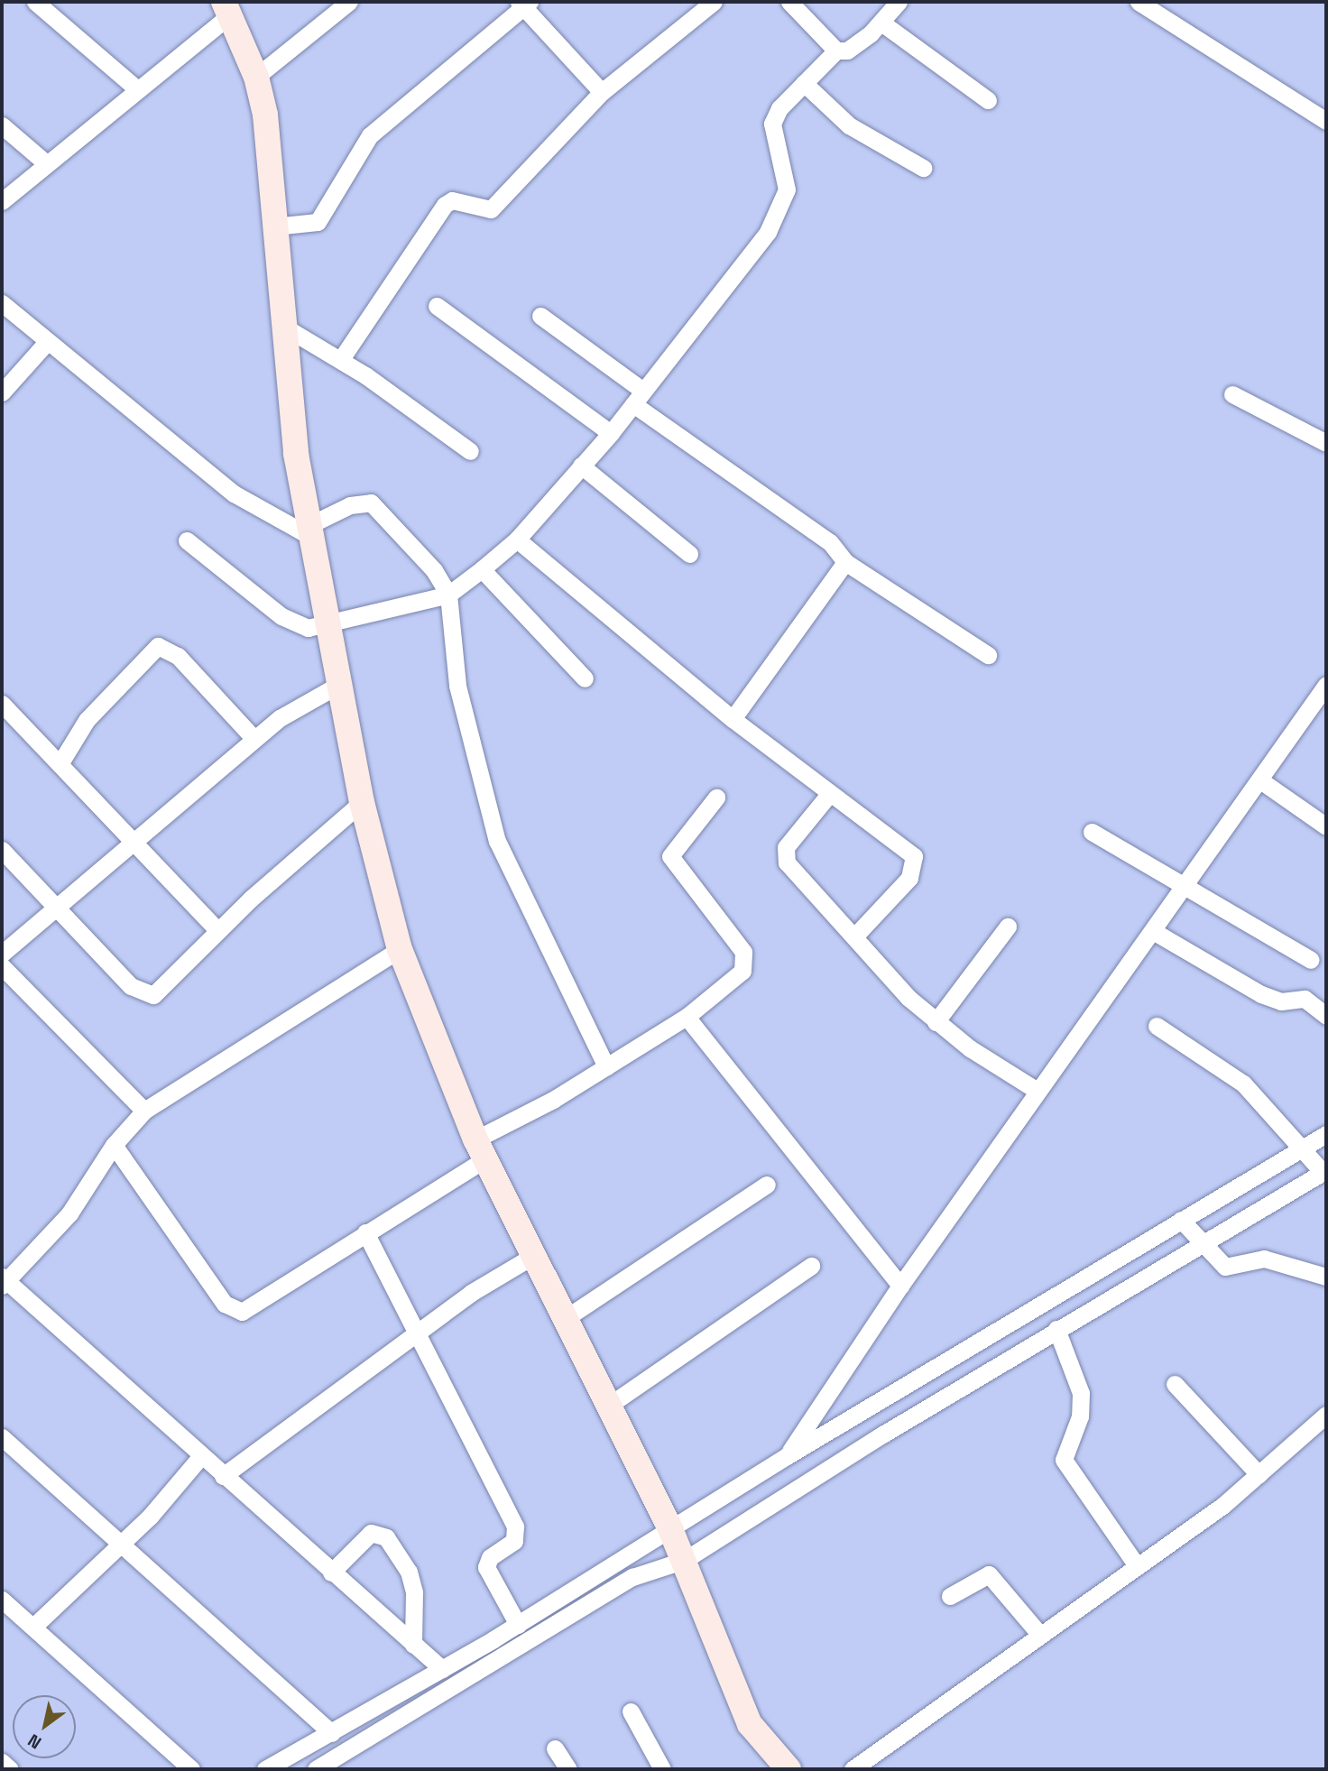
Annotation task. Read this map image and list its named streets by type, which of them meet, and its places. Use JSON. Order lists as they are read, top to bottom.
{
  "north": "bottom left"
}
